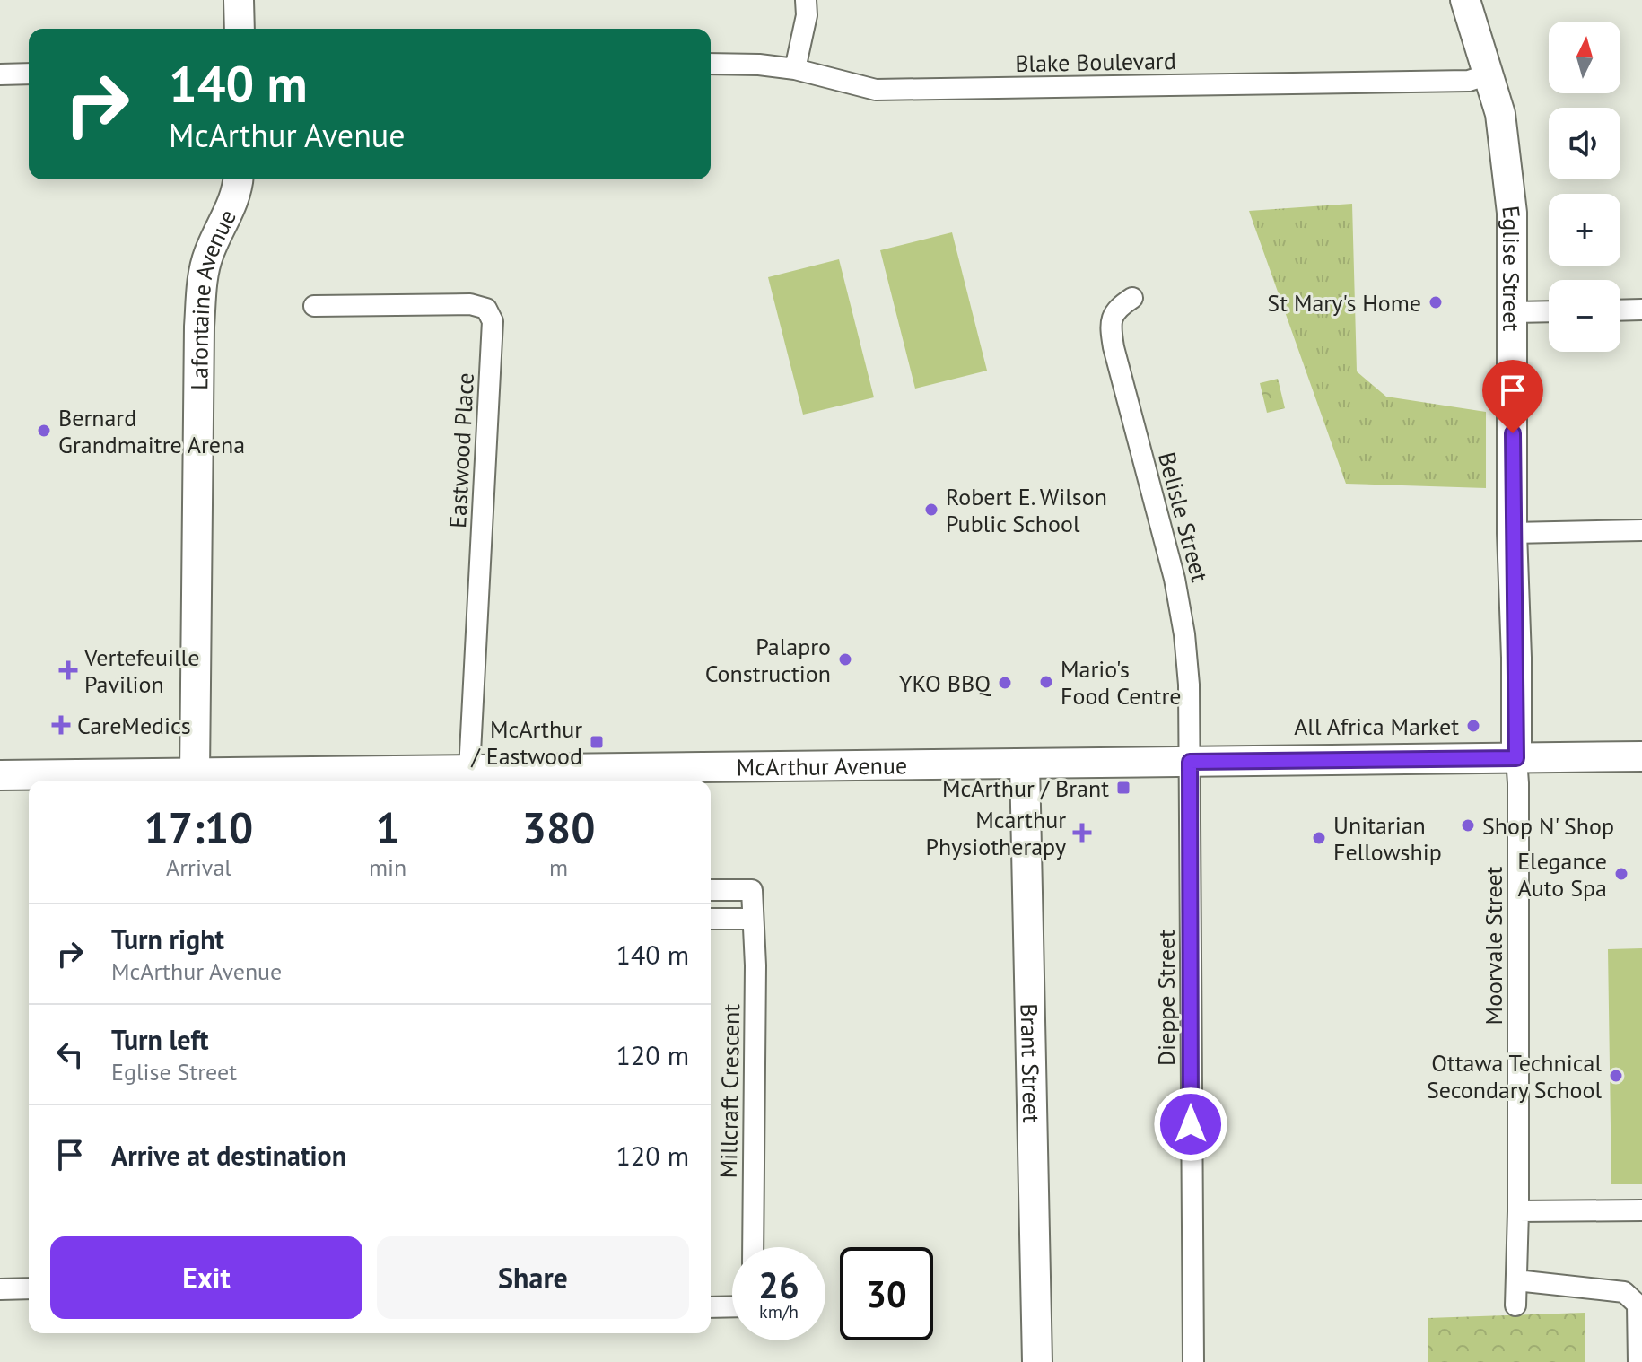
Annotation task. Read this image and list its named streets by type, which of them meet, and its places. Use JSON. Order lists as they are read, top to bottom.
{
  "streets": {
    "street": [
      "Blake Boulevard",
      "Eglise Street",
      "Lafontaine Avenue",
      "Eastwood Place",
      "Belisle Street",
      "McArthur Avenue",
      "Moorvale Street",
      "Dieppe Street",
      "Brant Street",
      "Millcraft Crescent"
    ]
  },
  "crossings": [
    ["Blake Boulevard", "Eglise Street"],
    ["Eglise Street", "McArthur Avenue"],
    ["Eglise Street", "Moorvale Street"],
    ["Lafontaine Avenue", "McArthur Avenue"],
    ["Eastwood Place", "McArthur Avenue"],
    ["Belisle Street", "McArthur Avenue"],
    ["Belisle Street", "Dieppe Street"],
    ["McArthur Avenue", "Moorvale Street"],
    ["McArthur Avenue", "Dieppe Street"],
    ["McArthur Avenue", "Brant Street"]
  ],
  "places": {
    "other": [
      "St Mary's Home",
      "Bernard Grandmaitre Arena",
      "Robert E. Wilson Public School",
      "Palapro Construction",
      "Mario's Food Centre",
      "YKO BBQ",
      "All Africa Market",
      "Shop N' Shop",
      "Unitarian Fellowship",
      "Elegance Auto Spa",
      "Ottawa Technical Secondary School"
    ],
    "health": ["Vertefeuille Pavilion", "CareMedics", "Mcarthur Physiotherapy"],
    "transit": ["McArthur / Eastwood", "McArthur / Brant"]
  },
  "north": "top",
  "page": {
    "map_buttons": ["+", "−"],
    "turn": ["140 m", "McArthur Avenue"],
    "eta": [
      "17:10",
      "Arrival",
      "1",
      "min",
      "380",
      "m"
    ],
    "list": [
      {
        "name": "Turn right",
        "note": "McArthur Avenue",
        "value": "140 m"
      },
      {
        "name": "Turn left",
        "note": "Eglise Street",
        "value": "120 m"
      },
      {
        "name": "Arrive at destination",
        "value": "120 m"
      }
    ],
    "buttons": ["Exit", "Share"],
    "speed": "26 km/h",
    "limit": "30"
  }
}
